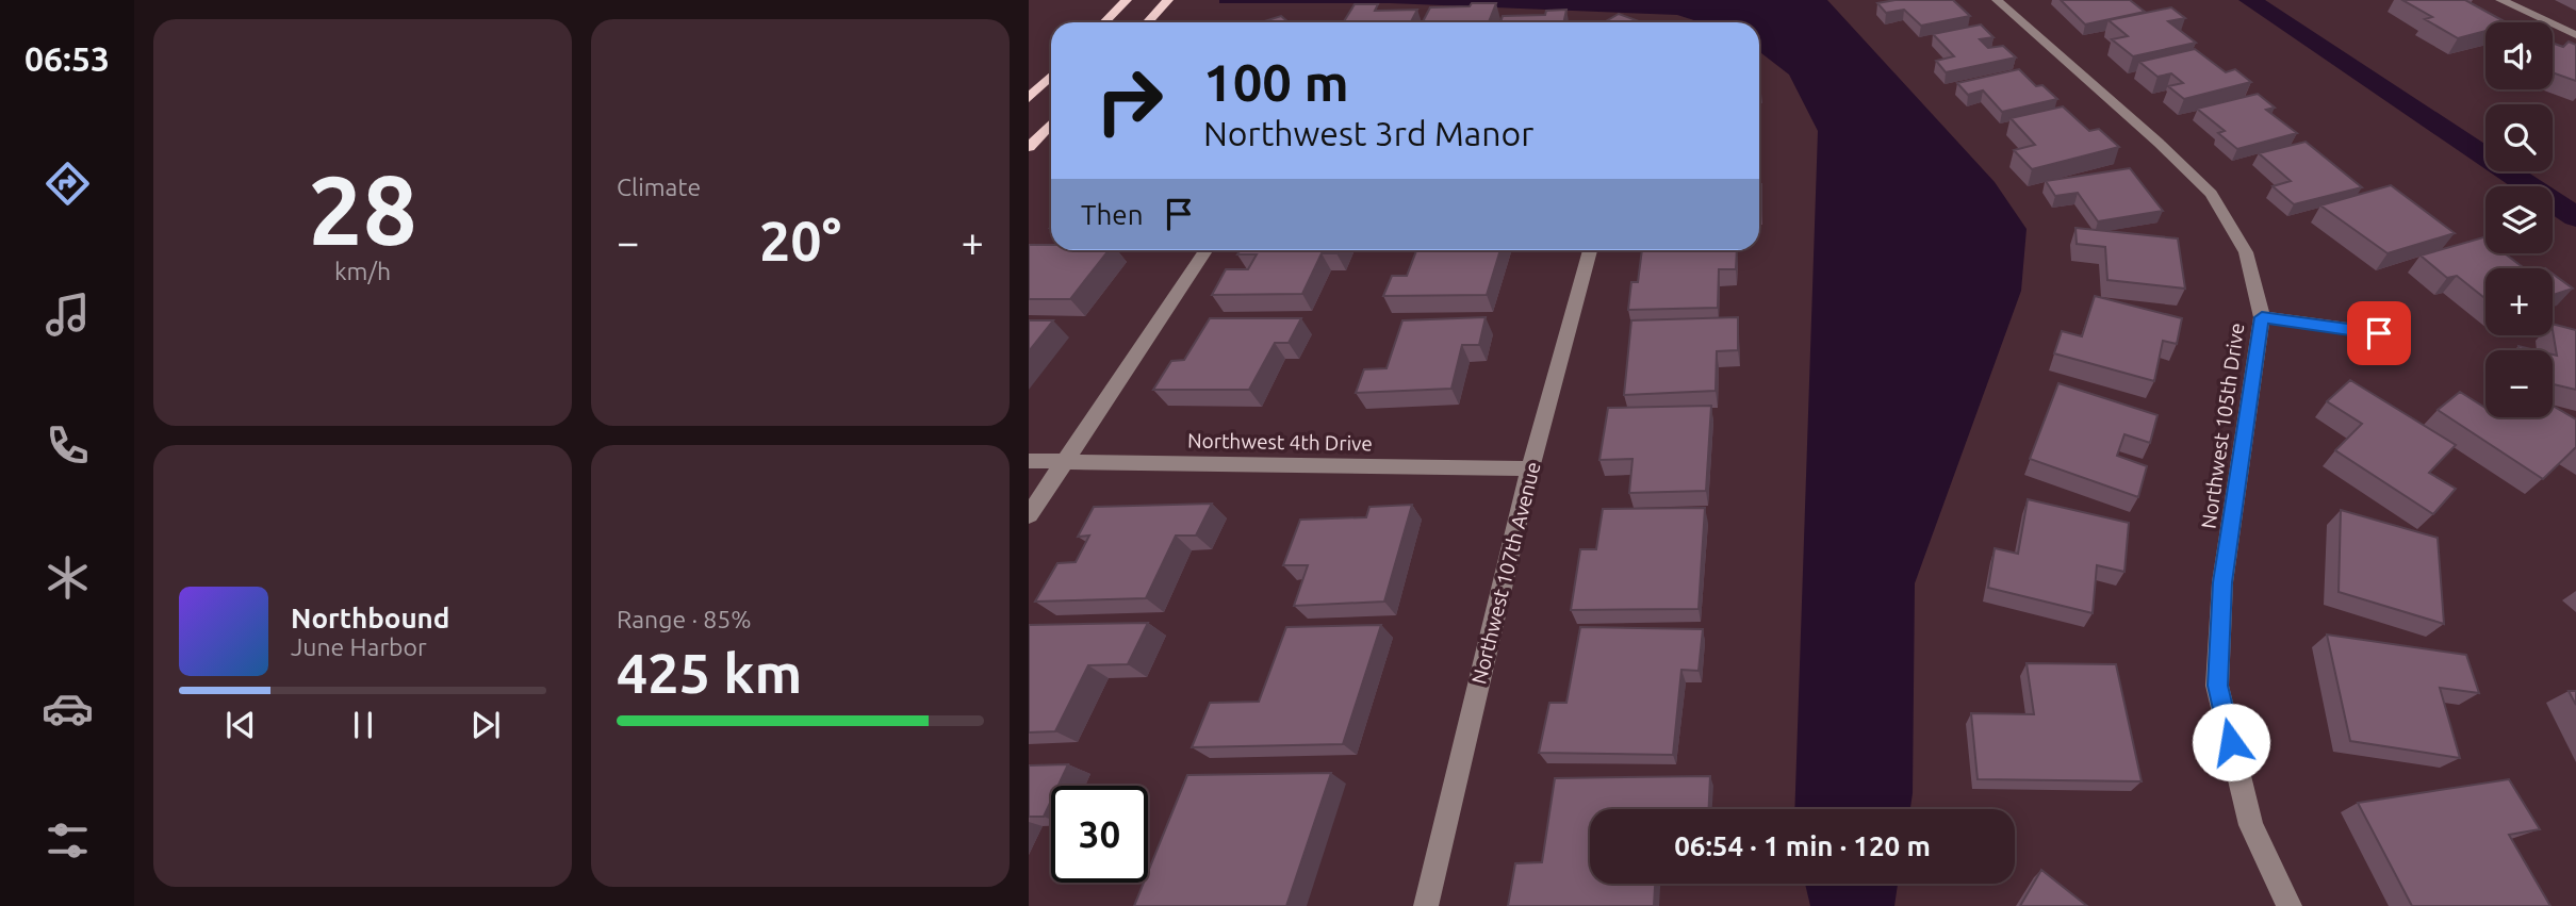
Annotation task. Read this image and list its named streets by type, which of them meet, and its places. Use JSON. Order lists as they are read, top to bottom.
{
  "streets": {
    "street": ["Northwest 105th Drive", "Northwest 4th Drive", "Northwest 107th Avenue"]
  },
  "crossings": [
    ["Northwest 4th Drive", "Northwest 107th Avenue"]
  ],
  "page": {
    "tabs": "06:53",
    "tile": [
      ["28", "km/h"],
      "Climate",
      ["Range · 85%", "425 km"]
    ],
    "map_buttons": ["+", "−"],
    "turn": ["100 m", "Northwest 3rd Manor"],
    "then": "Then",
    "heat": ["−", "20°", "+"],
    "song": ["Northbound", "June Harbor"],
    "limit": "30",
    "trip": "06:54 · 1 min · 120 m"
  }
}
